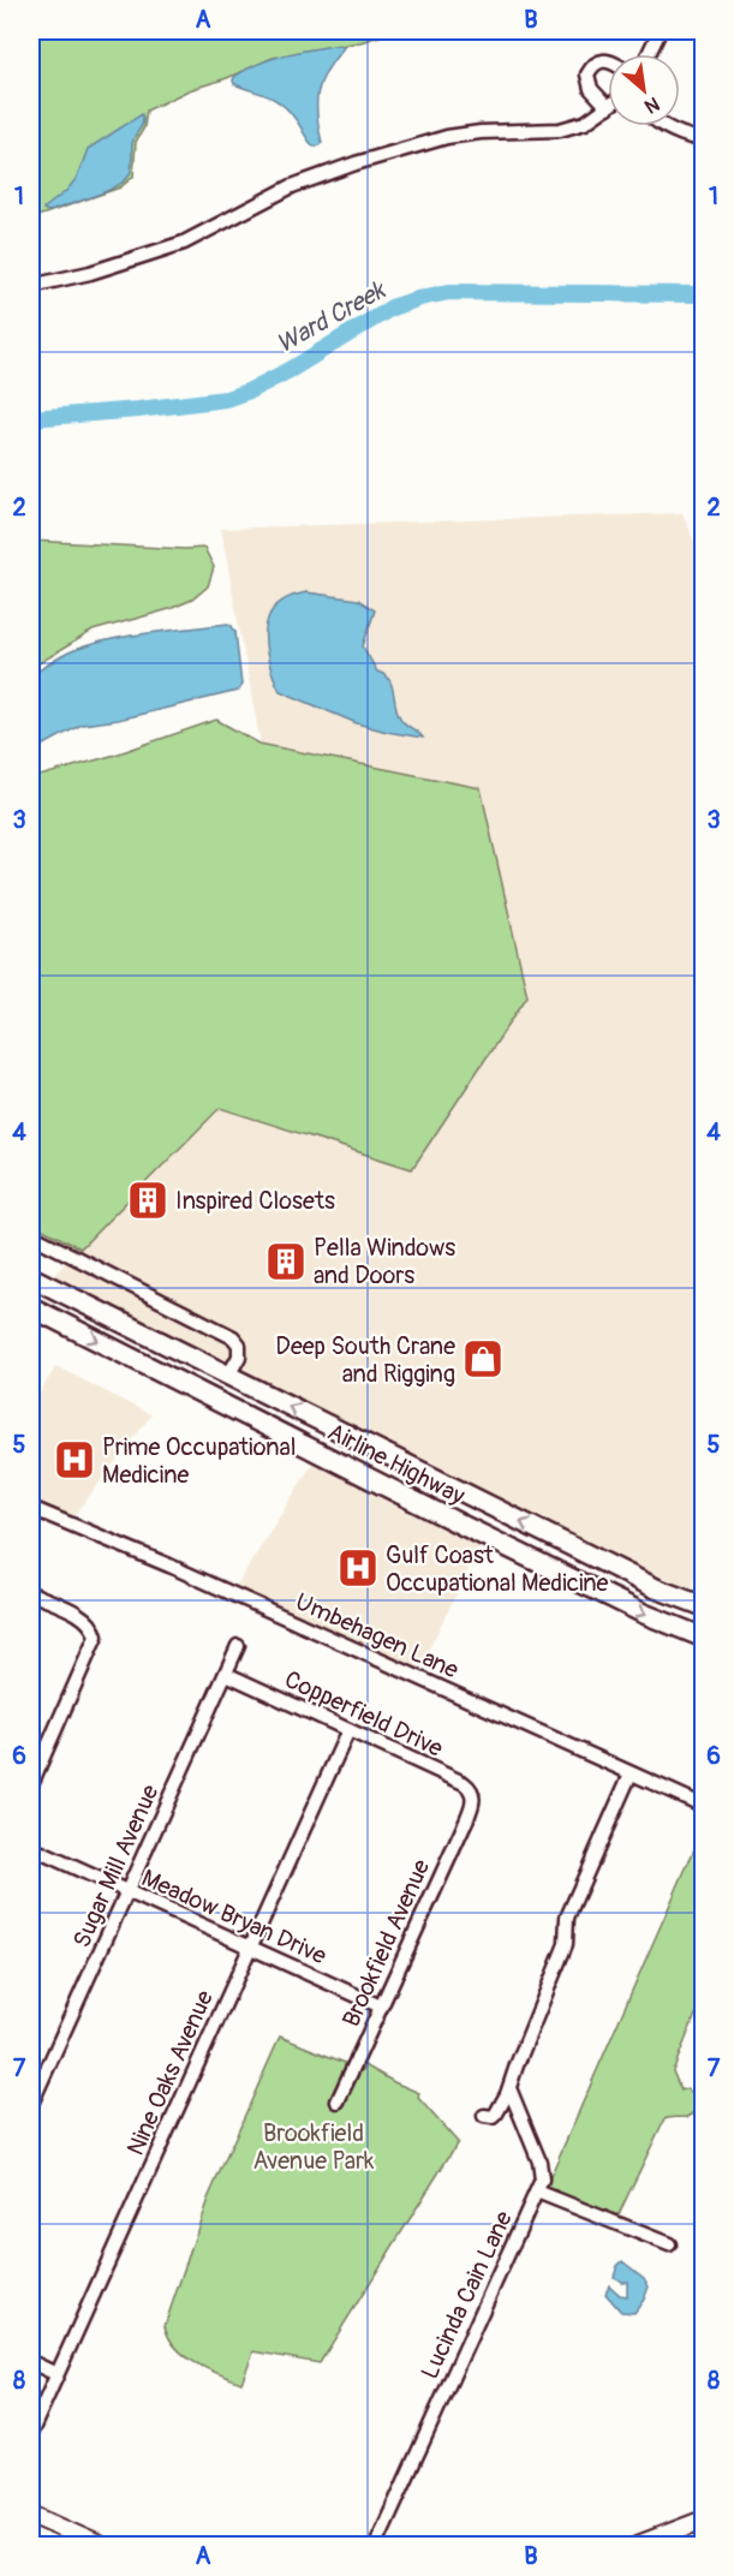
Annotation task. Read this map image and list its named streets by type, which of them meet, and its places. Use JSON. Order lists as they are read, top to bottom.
{
  "streets": {
    "highway": ["Airline Highway"],
    "street": [
      "Umbehagen Lane",
      "Copperfield Drive",
      "Sugar Mill Avenue",
      "Meadow Bryan Drive",
      "Brookfield Avenue",
      "Nine Oaks Avenue",
      "Lucinda Cain Lane"
    ]
  },
  "crossings": [
    ["Copperfield Drive", "Sugar Mill Avenue"],
    ["Copperfield Drive", "Brookfield Avenue"],
    ["Copperfield Drive", "Nine Oaks Avenue"],
    ["Sugar Mill Avenue", "Meadow Bryan Drive"],
    ["Meadow Bryan Drive", "Brookfield Avenue"],
    ["Meadow Bryan Drive", "Nine Oaks Avenue"]
  ],
  "water": ["Ward Creek"],
  "parks": ["Brookfield Avenue Park"],
  "places": {
    "building": ["Inspired Closets", "Pella Windows and Doors"],
    "shop": ["Deep South Crane and Rigging"],
    "hospital": ["Prime Occupational Medicine", "Gulf Coast Occupational Medicine"]
  },
  "north": "bottom right",
  "grid": {
    "columns": ["A", "B"],
    "rows": [
      "1",
      "2",
      "3",
      "4",
      "5",
      "6",
      "7",
      "8"
    ]
  }
}
